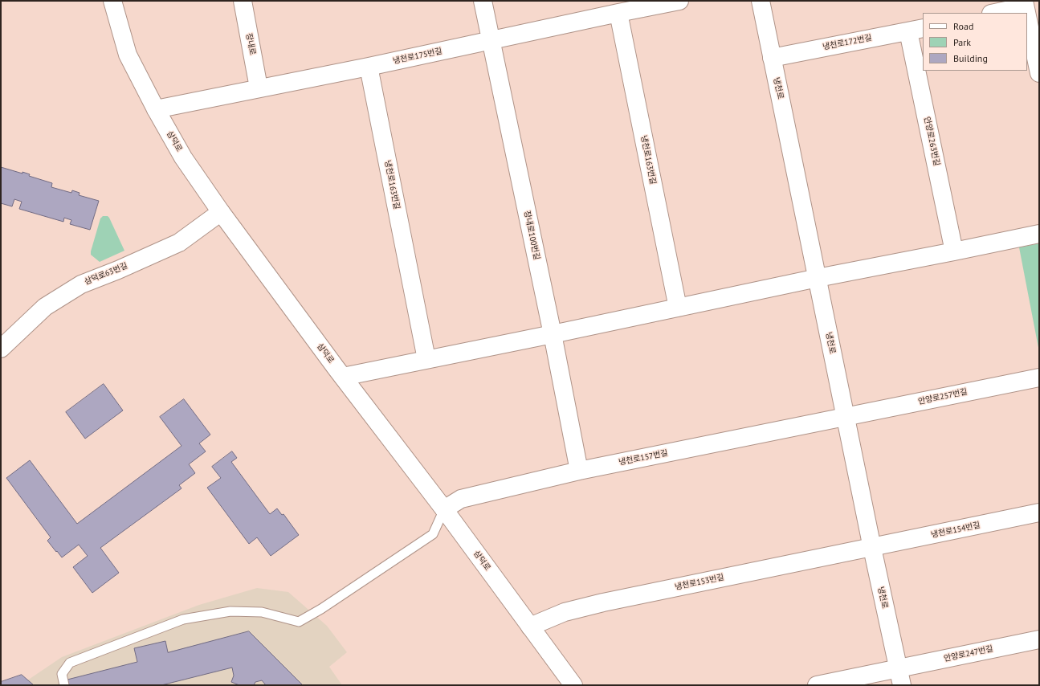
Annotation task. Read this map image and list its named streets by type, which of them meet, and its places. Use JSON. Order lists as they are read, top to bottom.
{
  "streets": {
    "street": [
      "냉천로172번길",
      "장내로",
      "냉천로175번길",
      "냉천로",
      "삼덕로",
      "안양로263번길",
      "냉천로163번길",
      "장내로100번길",
      "삼덕로63번길",
      "안양로257번길",
      "냉천로157번길",
      "냉천로154번길",
      "냉천로153번길",
      "안양로247번길"
    ]
  },
  "crossings": [
    ["냉천로172번길", "냉천로"],
    ["냉천로172번길", "안양로263번길"],
    ["장내로", "냉천로175번길"],
    ["냉천로175번길", "삼덕로"],
    ["냉천로175번길", "냉천로163번길"],
    ["냉천로175번길", "장내로100번길"],
    ["냉천로", "안양로257번길"],
    ["냉천로", "냉천로157번길"],
    ["냉천로", "냉천로154번길"],
    ["냉천로", "냉천로153번길"],
    ["냉천로", "안양로247번길"],
    ["삼덕로", "삼덕로63번길"],
    ["삼덕로", "냉천로157번길"],
    ["삼덕로", "냉천로153번길"],
    ["장내로100번길", "냉천로157번길"],
    ["안양로257번길", "냉천로157번길"],
    ["냉천로154번길", "냉천로153번길"]
  ],
  "legend": ["Road", "Park", "Building"]
}
